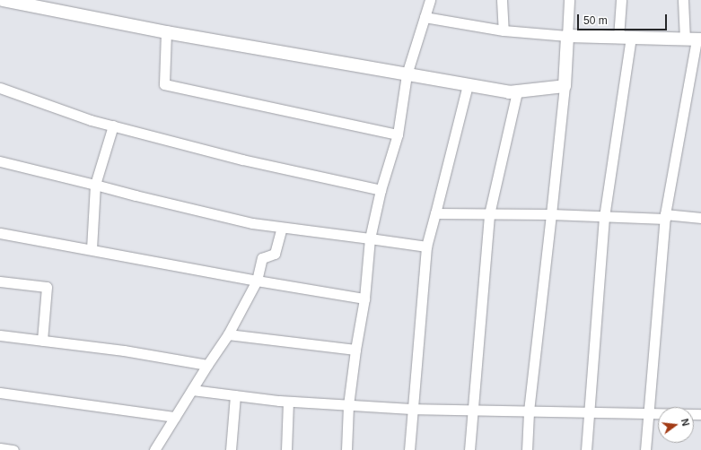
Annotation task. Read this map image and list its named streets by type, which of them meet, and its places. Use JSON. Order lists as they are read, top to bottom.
{
  "scale_bar": "50 m",
  "north": "right"
}
